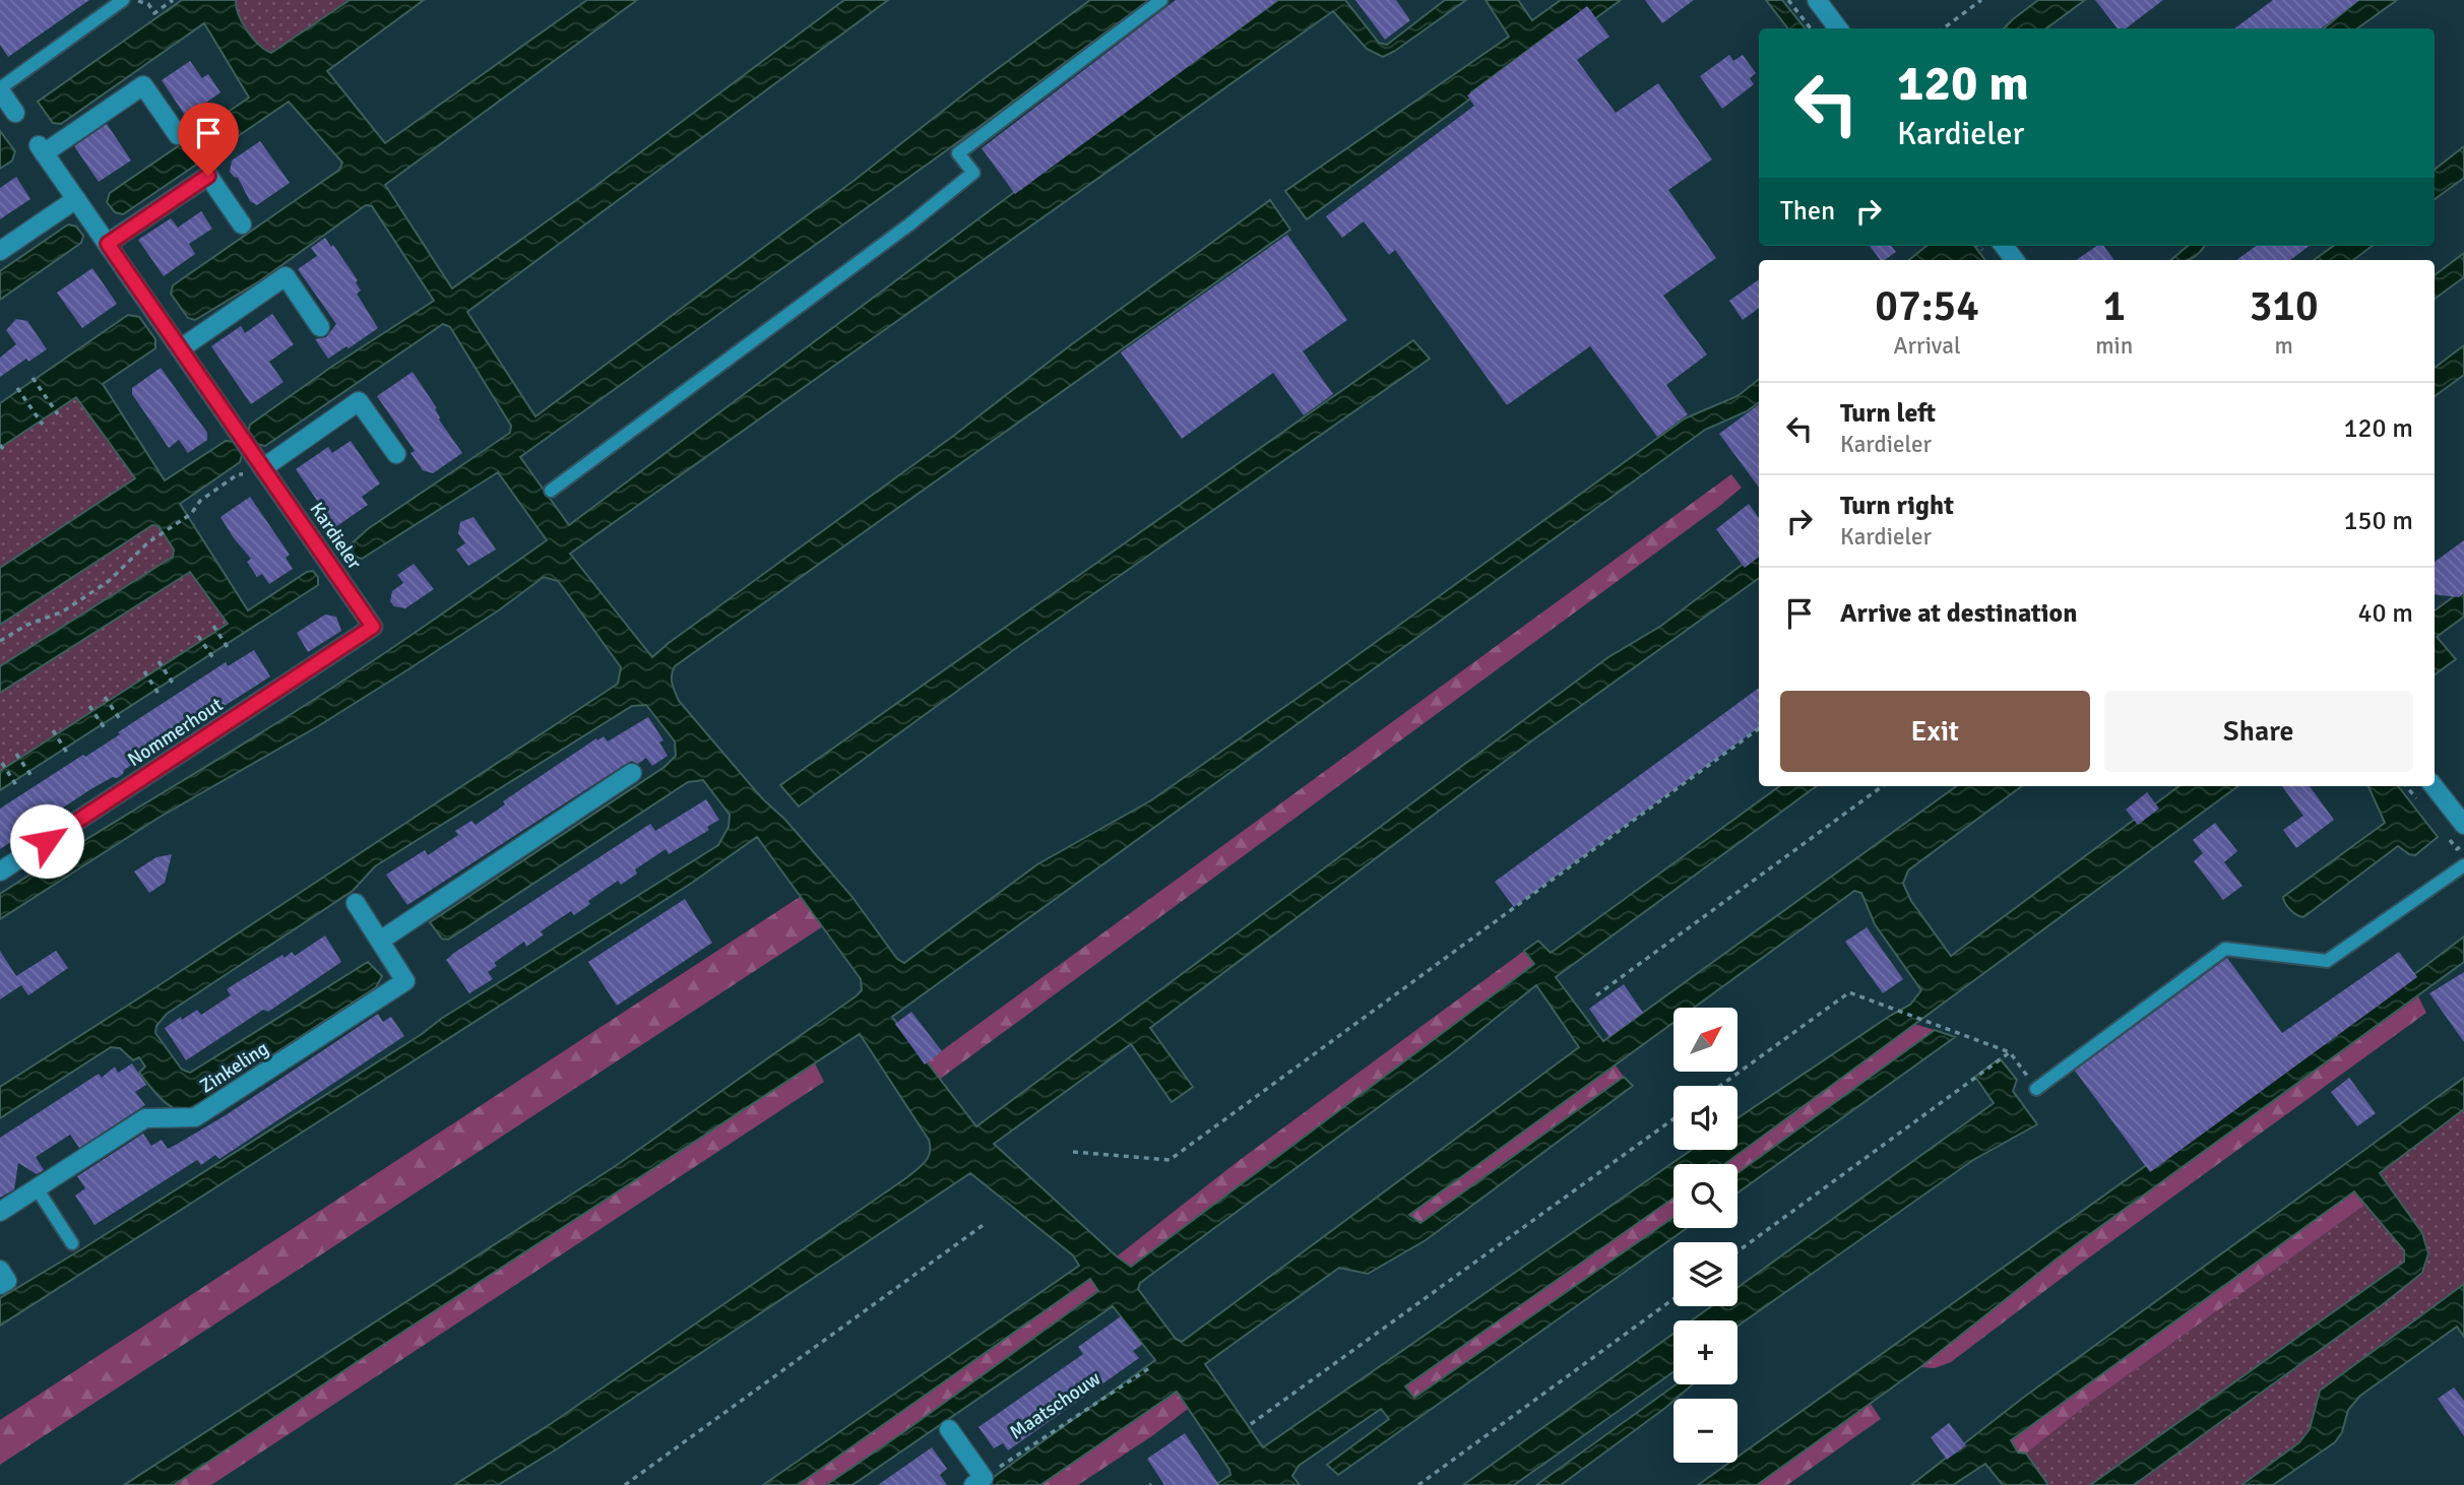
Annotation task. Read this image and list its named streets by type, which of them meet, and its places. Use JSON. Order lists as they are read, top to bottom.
{
  "streets": {
    "street": ["Kardieler", "Nommerhout", "Zinkeling"],
    "path": ["Maatschouw"]
  },
  "crossings": [
    ["Kardieler", "Nommerhout"]
  ],
  "north": "top right",
  "page": {
    "turn": ["120 m", "Kardieler"],
    "then": "Then",
    "eta": [
      "07:54",
      "Arrival",
      "1",
      "min",
      "310",
      "m"
    ],
    "list": [
      {
        "name": "Turn left",
        "note": "Kardieler",
        "value": "120 m"
      },
      {
        "name": "Turn right",
        "note": "Kardieler",
        "value": "150 m"
      },
      {
        "name": "Arrive at destination",
        "value": "40 m"
      }
    ],
    "buttons": ["Exit", "Share"],
    "map_buttons": ["+", "−"]
  }
}
